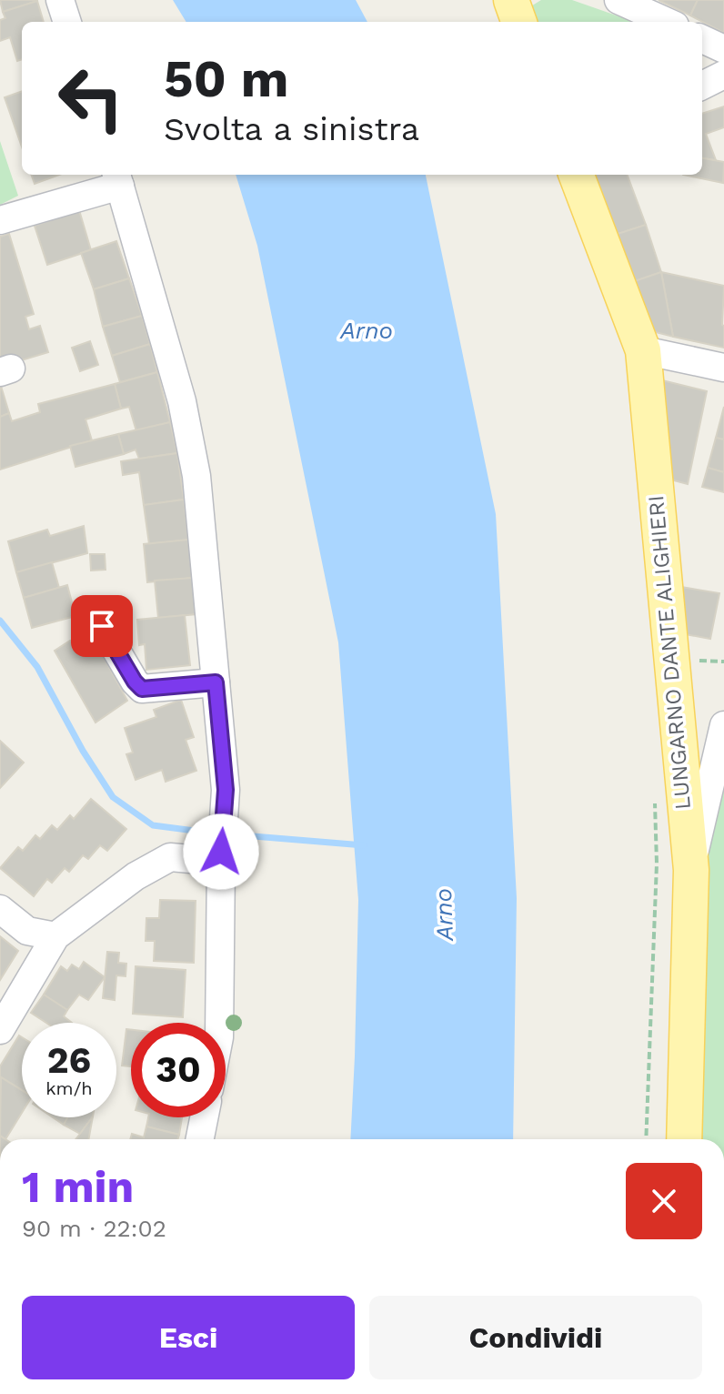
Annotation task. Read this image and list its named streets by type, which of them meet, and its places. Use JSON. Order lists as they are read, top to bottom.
{
  "streets": {
    "main road": ["LUNGARNO DANTE ALIGHIERI"]
  },
  "water": ["Arno"],
  "page": {
    "turn": ["50 m", "Svolta a sinistra"],
    "speed": "26 km/h",
    "limit": "30",
    "heading": ["1 min", "90 m · 22:02"],
    "buttons": ["Esci", "Condividi"]
  }
}
